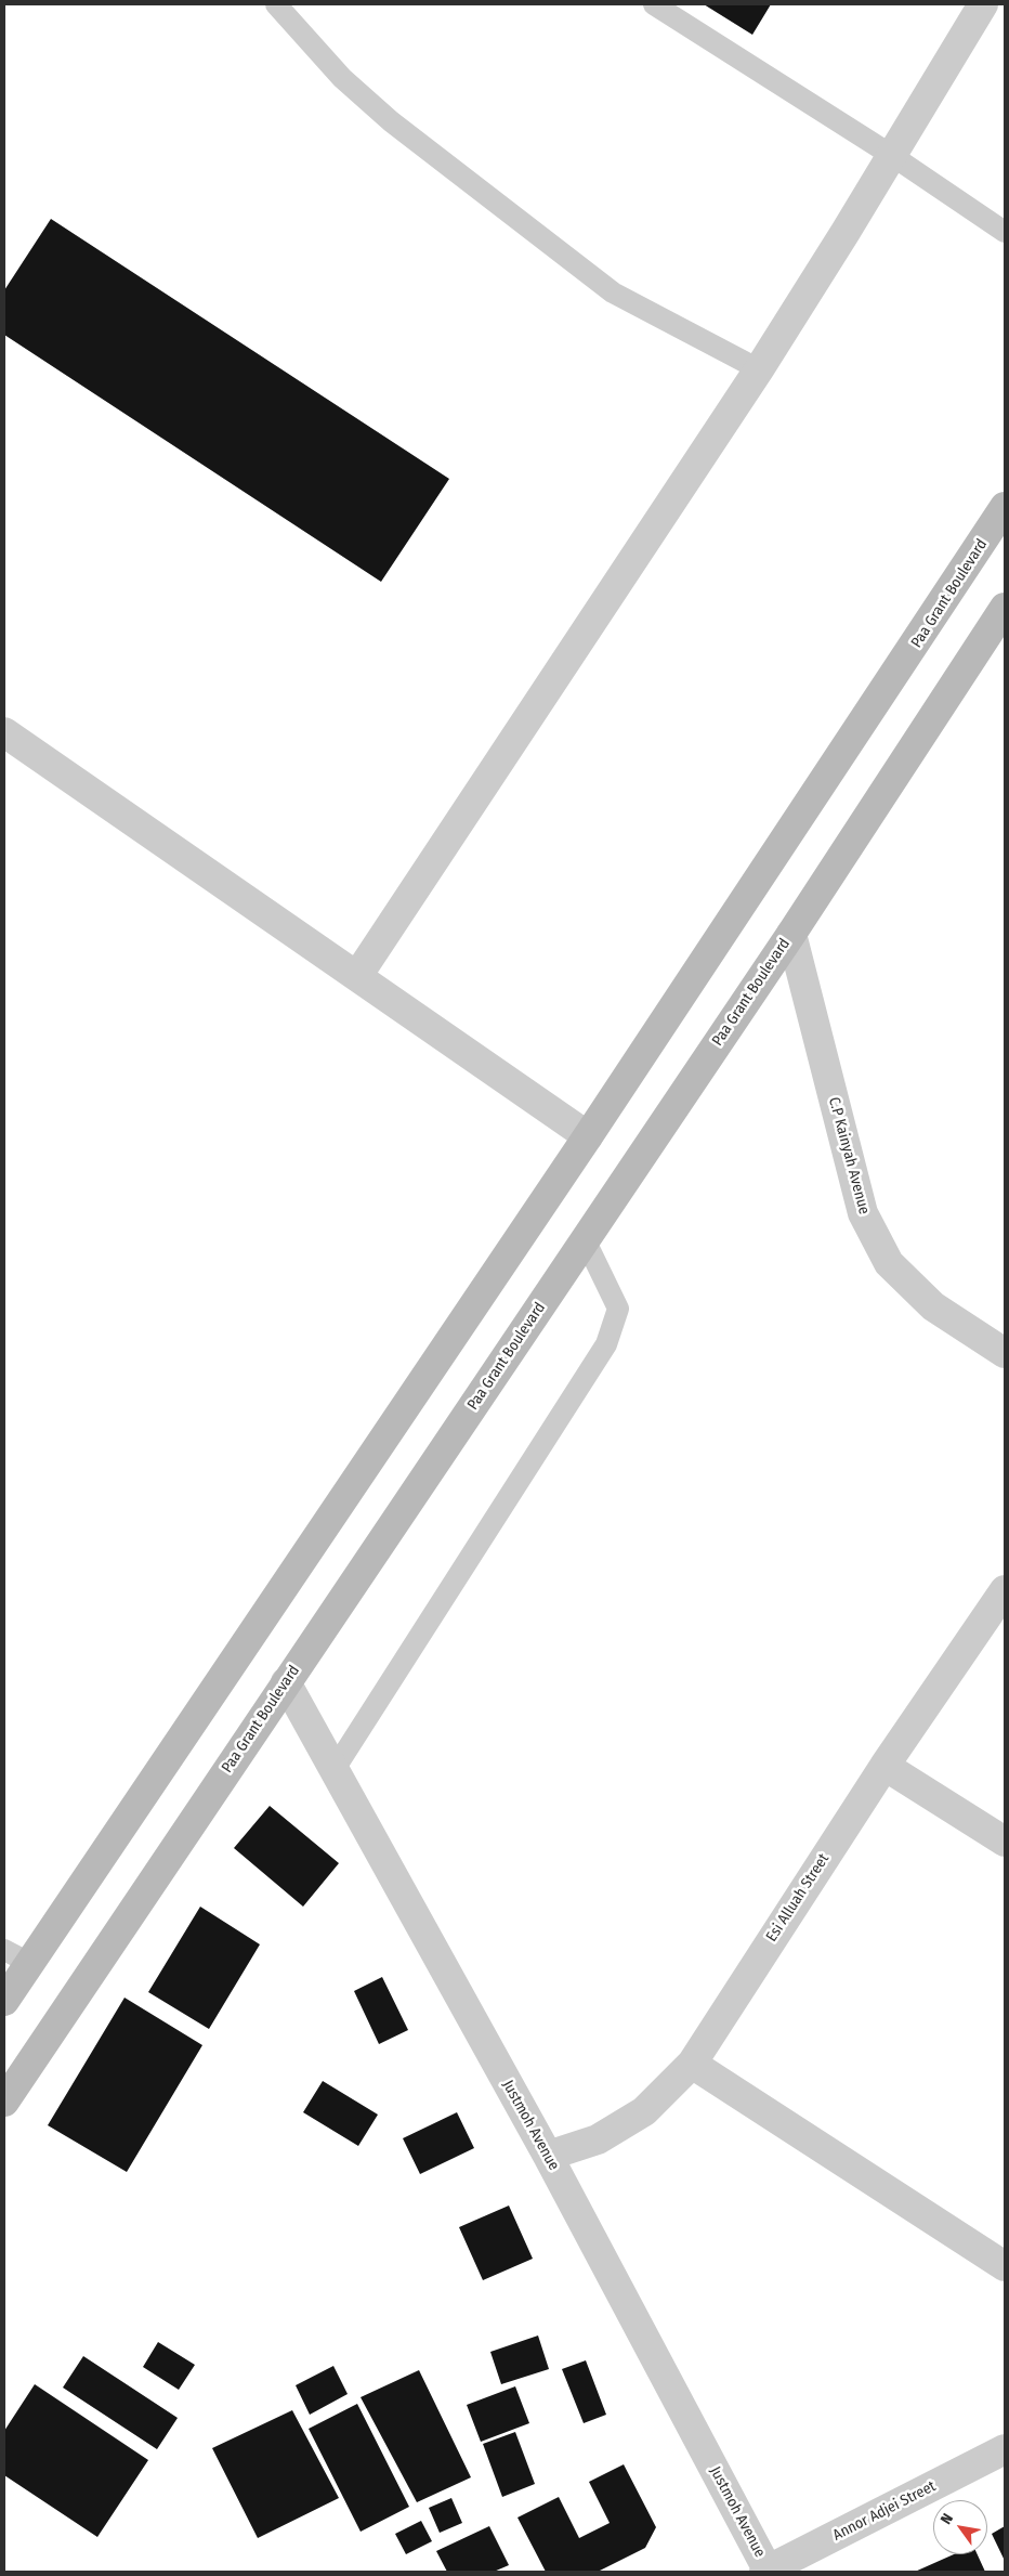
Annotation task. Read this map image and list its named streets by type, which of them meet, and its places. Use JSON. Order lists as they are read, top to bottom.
{
  "streets": {
    "main road": ["Paa Grant Boulevard"],
    "street": [
      "C.P Kainyah Avenue",
      "Esi Alluah Street",
      "Justmoh Avenue",
      "Annor Adjei Street"
    ]
  },
  "crossings": [
    ["Paa Grant Boulevard", "C.P Kainyah Avenue"],
    ["Paa Grant Boulevard", "Justmoh Avenue"],
    ["Esi Alluah Street", "Justmoh Avenue"],
    ["Justmoh Avenue", "Annor Adjei Street"]
  ],
  "north": "top left"
}
